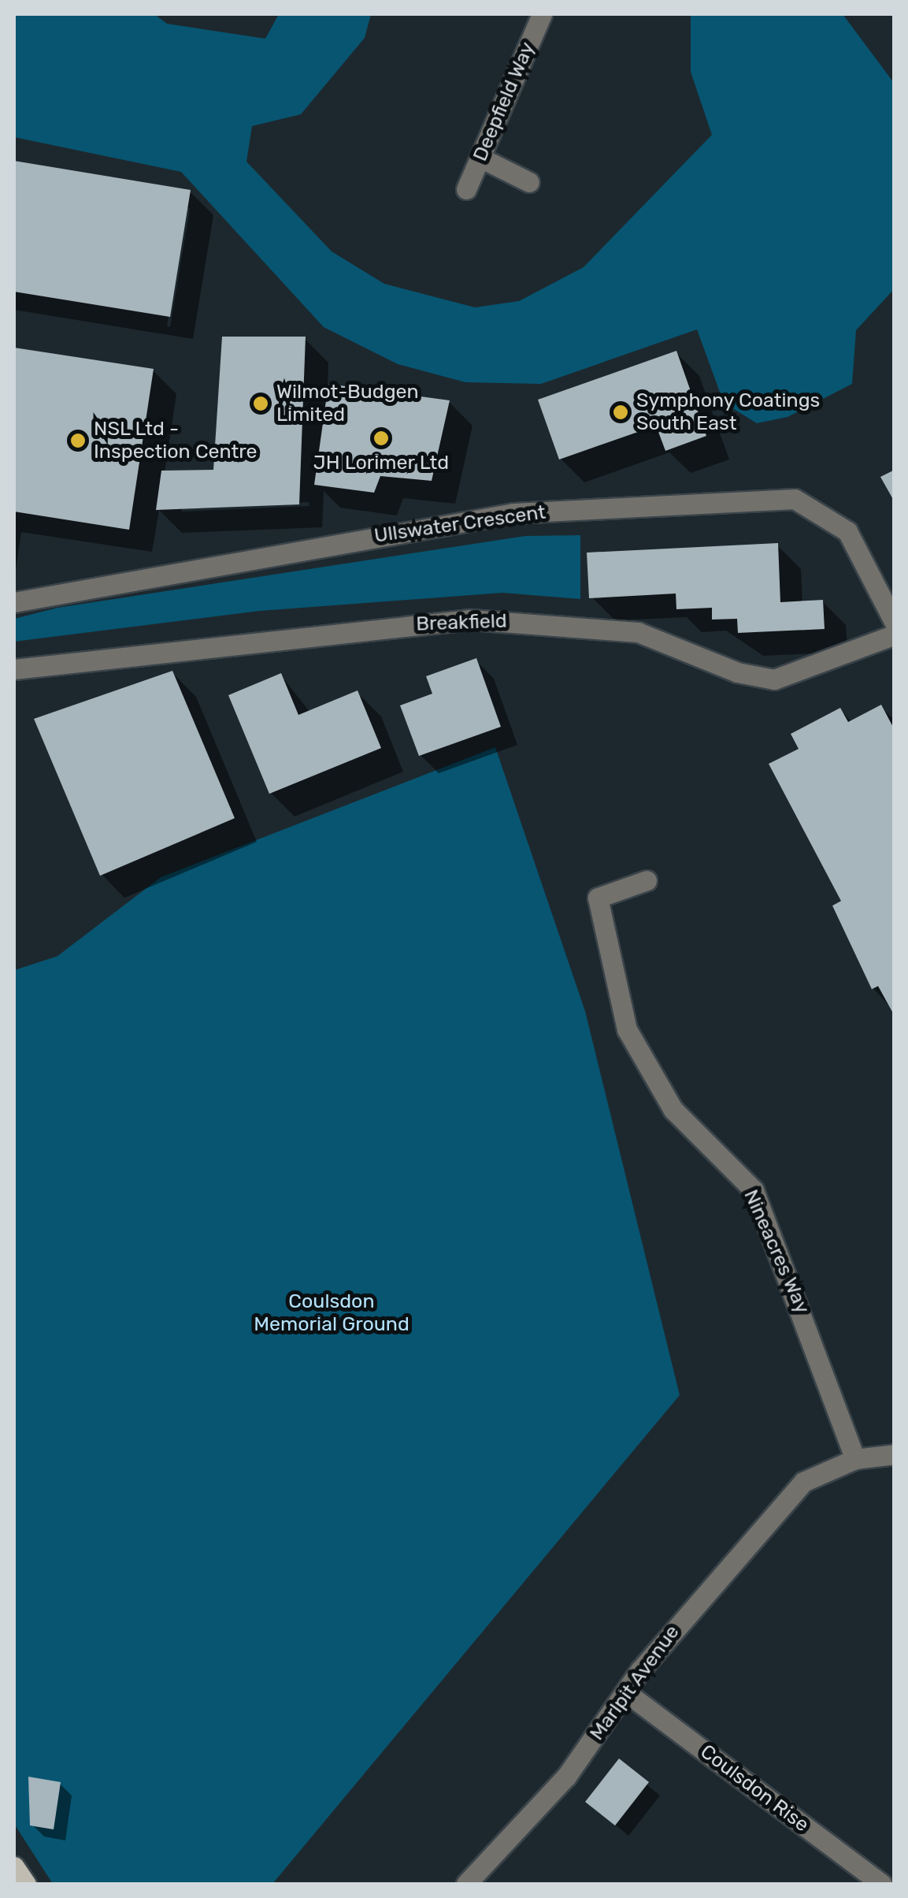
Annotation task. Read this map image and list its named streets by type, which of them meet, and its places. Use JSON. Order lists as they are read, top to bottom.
{
  "streets": {
    "street": [
      "Deepfield Way",
      "Ullswater Crescent",
      "Breakfield",
      "Nineacres Way",
      "Marlpit Avenue",
      "Coulsdon Rise"
    ]
  },
  "crossings": [
    ["Nineacres Way", "Marlpit Avenue"],
    ["Marlpit Avenue", "Coulsdon Rise"]
  ],
  "parks": ["Coulsdon Memorial Ground"],
  "places": [
    "Wilmot-Budgen Limited",
    "Symphony Coatings South East",
    "JH Lorimer Ltd",
    "NSL Ltd - Inspection Centre"
  ]
}
